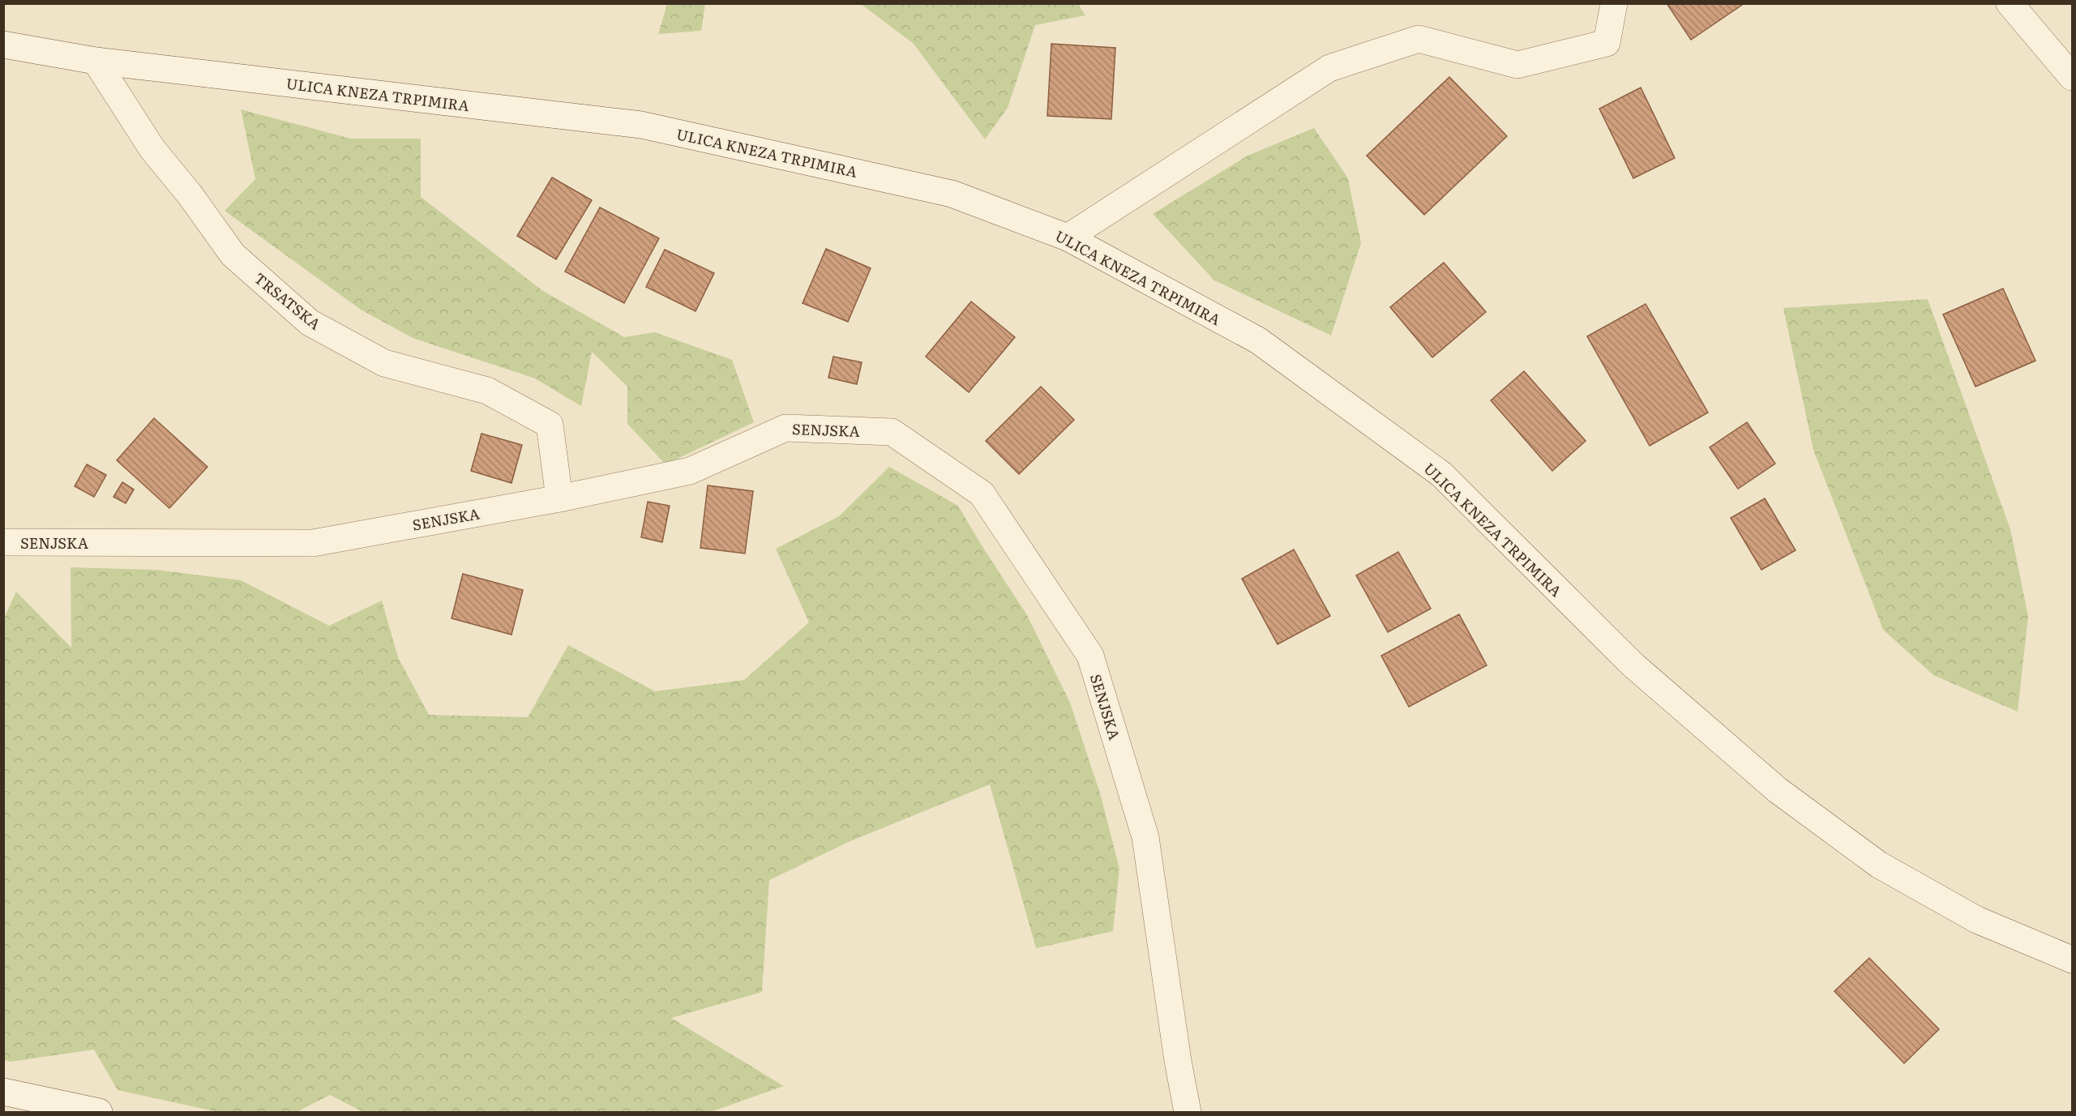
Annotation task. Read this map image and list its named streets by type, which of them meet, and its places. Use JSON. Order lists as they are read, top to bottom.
{
  "streets": {
    "street": ["ULICA KNEZA TRPIMIRA", "TRSATSKA", "SENJSKA"]
  },
  "crossings": [
    ["ULICA KNEZA TRPIMIRA", "TRSATSKA"],
    ["TRSATSKA", "SENJSKA"]
  ]
}
